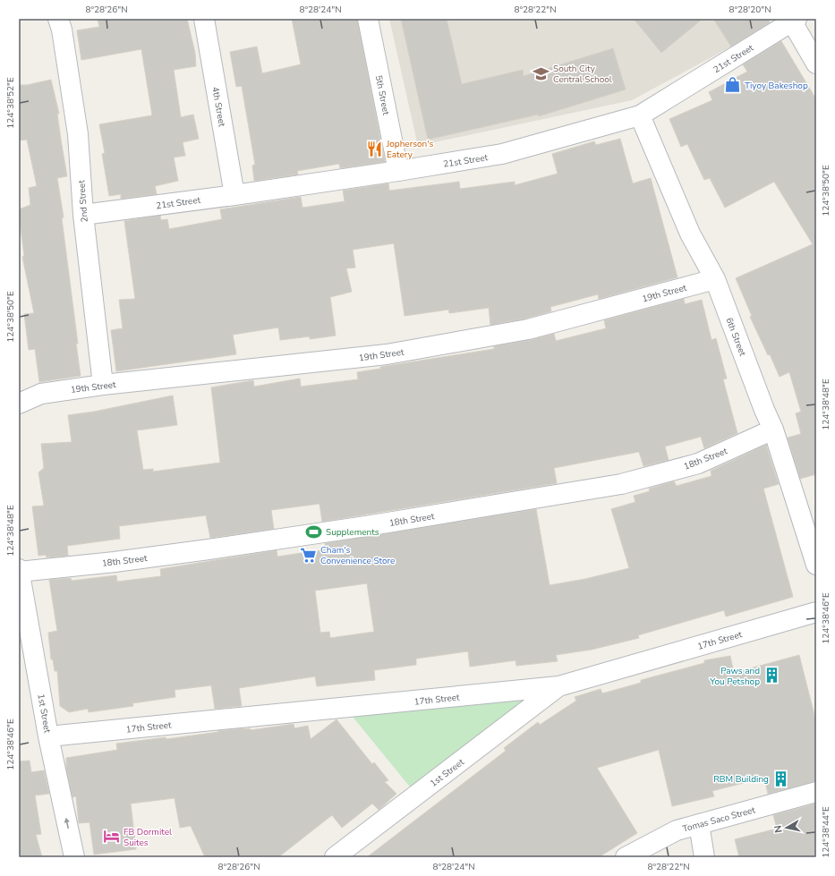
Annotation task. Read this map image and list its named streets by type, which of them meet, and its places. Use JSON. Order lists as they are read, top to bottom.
{
  "streets": {
    "street": [
      "21st Street",
      "5th Street",
      "4th Street",
      "2nd Street",
      "19th Street",
      "6th Street",
      "18th Street",
      "17th Street",
      "1st Street",
      "Tomas Saco Street"
    ]
  },
  "crossings": [
    ["21st Street", "5th Street"],
    ["21st Street", "4th Street"],
    ["21st Street", "2nd Street"],
    ["21st Street", "6th Street"],
    ["2nd Street", "19th Street"],
    ["19th Street", "6th Street"],
    ["6th Street", "18th Street"],
    ["18th Street", "1st Street"],
    ["17th Street", "1st Street"]
  ],
  "places": {
    "school or university": ["South City Central School"],
    "shop": ["Tiyoy Bakeshop"],
    "restaurant": ["Jopherson's Eatery"],
    "sports": ["Supplements"],
    "supermarket": ["Cham's Convenience Store"],
    "building": ["Paws and You Petshop", "RBM Building"],
    "hotel": ["FB Dormitel Suites"]
  },
  "north": "left",
  "coordinates": [
    "8°28'26\"N",
    "8°28'24\"N",
    "8°28'22\"N",
    "8°28'20\"N",
    "124°38'52\"E",
    "124°38'50\"E",
    "124°38'48\"E",
    "124°38'46\"E",
    "124°38'44\"E"
  ]
}
